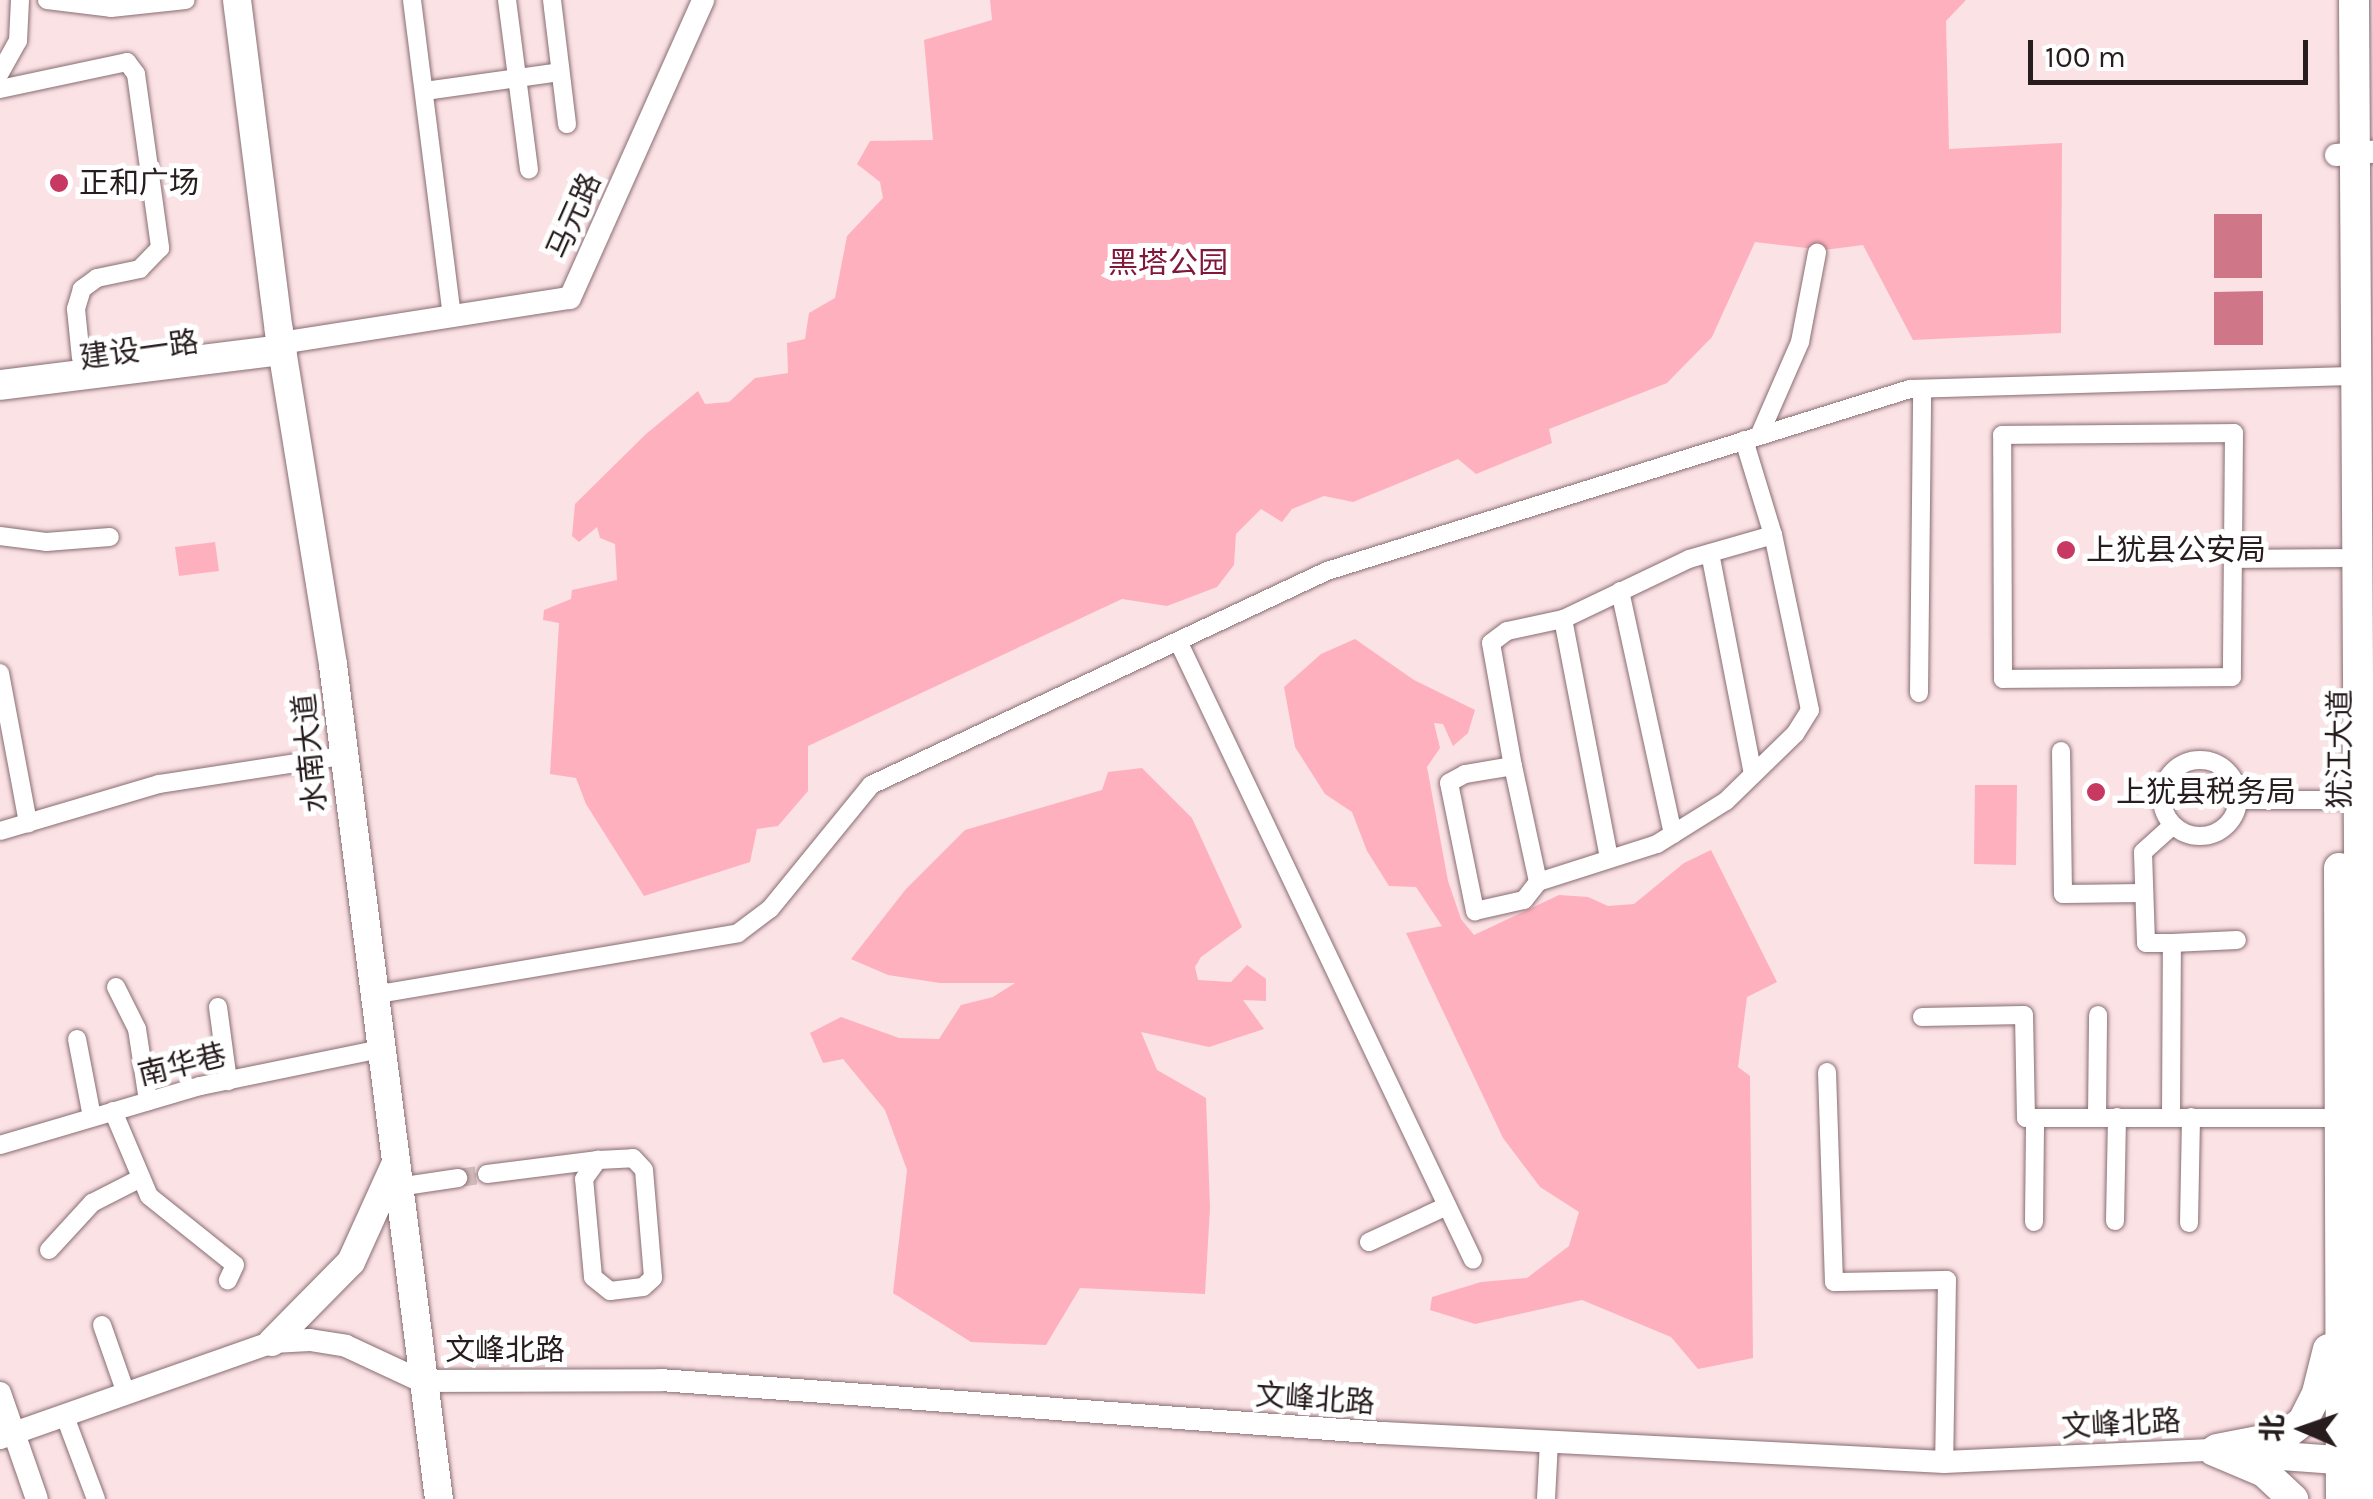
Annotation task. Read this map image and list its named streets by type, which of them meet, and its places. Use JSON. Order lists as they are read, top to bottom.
{
  "streets": {
    "main road": ["建设一路", "犹江大道", "水南大道"],
    "street": ["马元路", "南华巷", "文峰北路"]
  },
  "crossings": [
    ["马元路", "建设一路"],
    ["马元路", "水南大道"],
    ["建设一路", "水南大道"],
    ["水南大道", "南华巷"],
    ["水南大道", "文峰北路"]
  ],
  "parks": ["黑塔公园"],
  "places": ["正和广场", "上犹县公安局", "上犹县税务局"],
  "scale_bar": "100 m",
  "north": "left"
}
